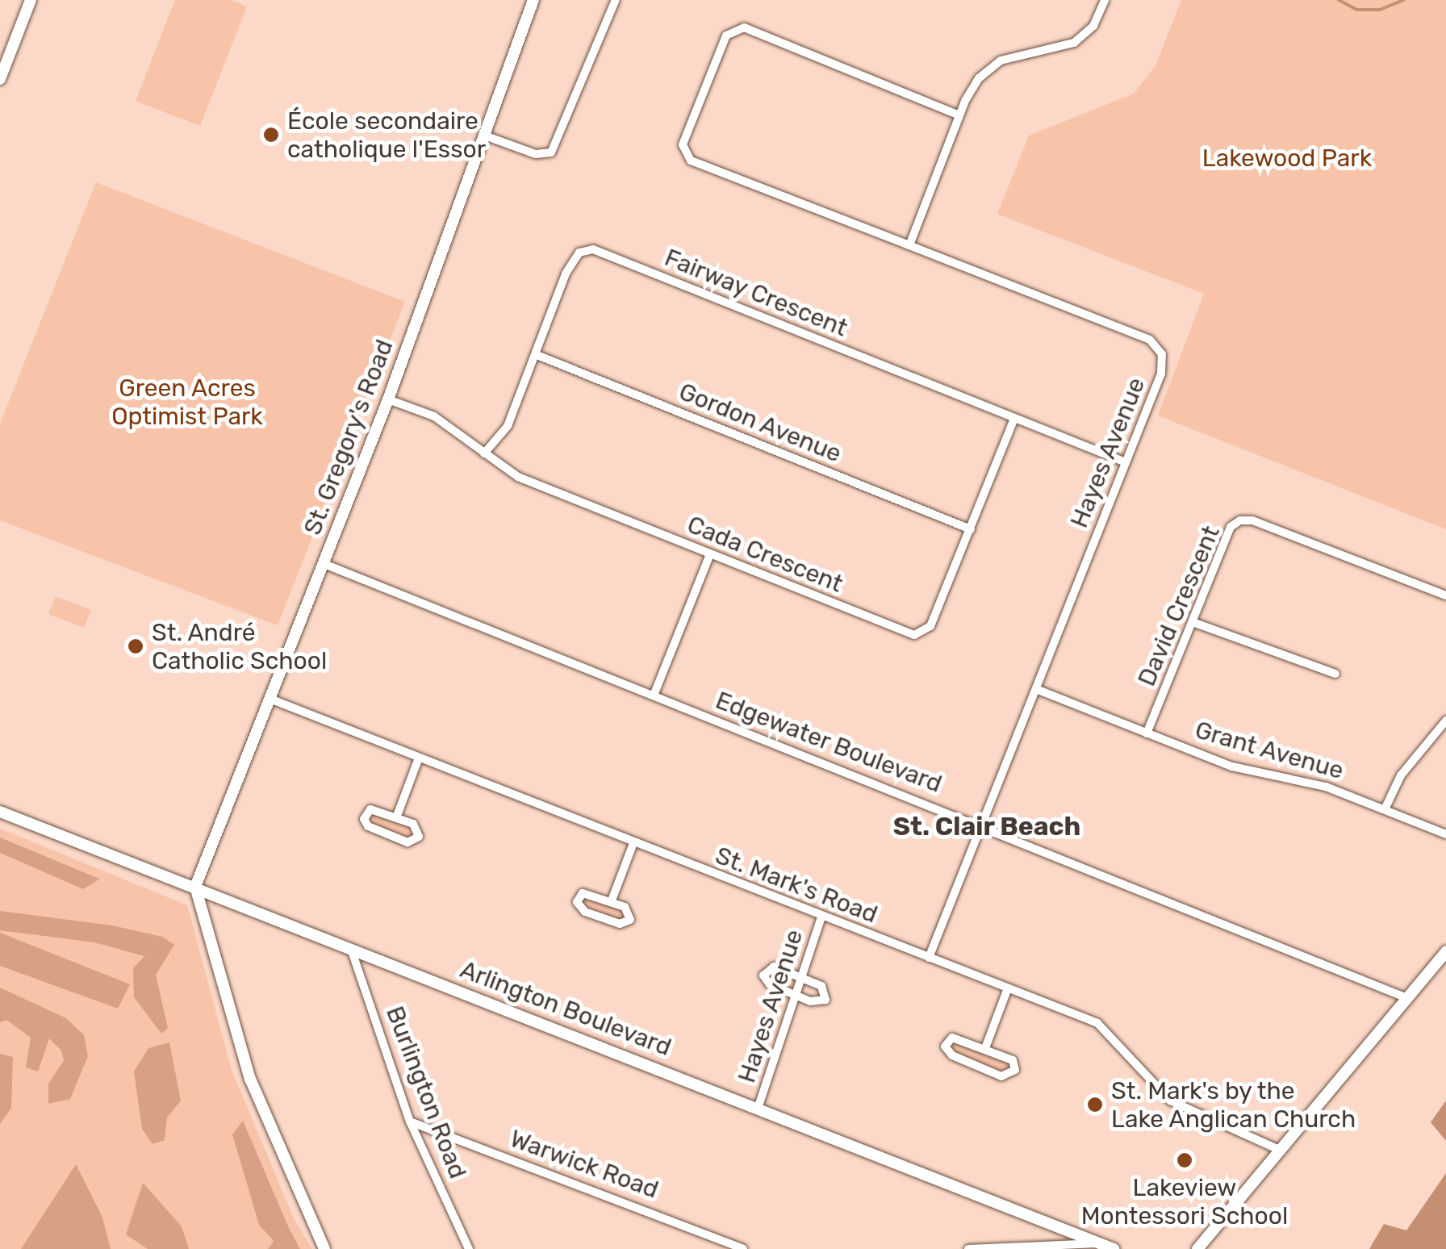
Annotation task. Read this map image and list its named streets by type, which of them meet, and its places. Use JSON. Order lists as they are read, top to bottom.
{
  "streets": {
    "street": [
      "Fairway Crescent",
      "Gordon Avenue",
      "St. Gregory's Road",
      "Hayes Avenue",
      "Cada Crescent",
      "David Crescent",
      "Edgewater Boulevard",
      "Grant Avenue",
      "St. Mark's Road",
      "Arlington Boulevard",
      "Burlington Road",
      "Warwick Road"
    ]
  },
  "crossings": [
    ["Fairway Crescent", "Gordon Avenue"],
    ["Fairway Crescent", "Hayes Avenue"],
    ["Fairway Crescent", "Cada Crescent"],
    ["Gordon Avenue", "Cada Crescent"],
    ["St. Gregory's Road", "Cada Crescent"],
    ["St. Gregory's Road", "Edgewater Boulevard"],
    ["St. Gregory's Road", "St. Mark's Road"],
    ["St. Gregory's Road", "Arlington Boulevard"],
    ["Hayes Avenue", "Edgewater Boulevard"],
    ["Hayes Avenue", "Grant Avenue"],
    ["Hayes Avenue", "St. Mark's Road"],
    ["Hayes Avenue", "Arlington Boulevard"],
    ["David Crescent", "Grant Avenue"],
    ["Arlington Boulevard", "Burlington Road"],
    ["Burlington Road", "Warwick Road"]
  ],
  "districts": ["St. Clair Beach"],
  "parks": ["Lakewood Park", "Green Acres Optimist Park"],
  "places": [
    "École secondaire catholique l'Essor",
    "St. André Catholic School",
    "St. Mark's by the Lake Anglican Church",
    "Lakeview Montessori School"
  ]
}
